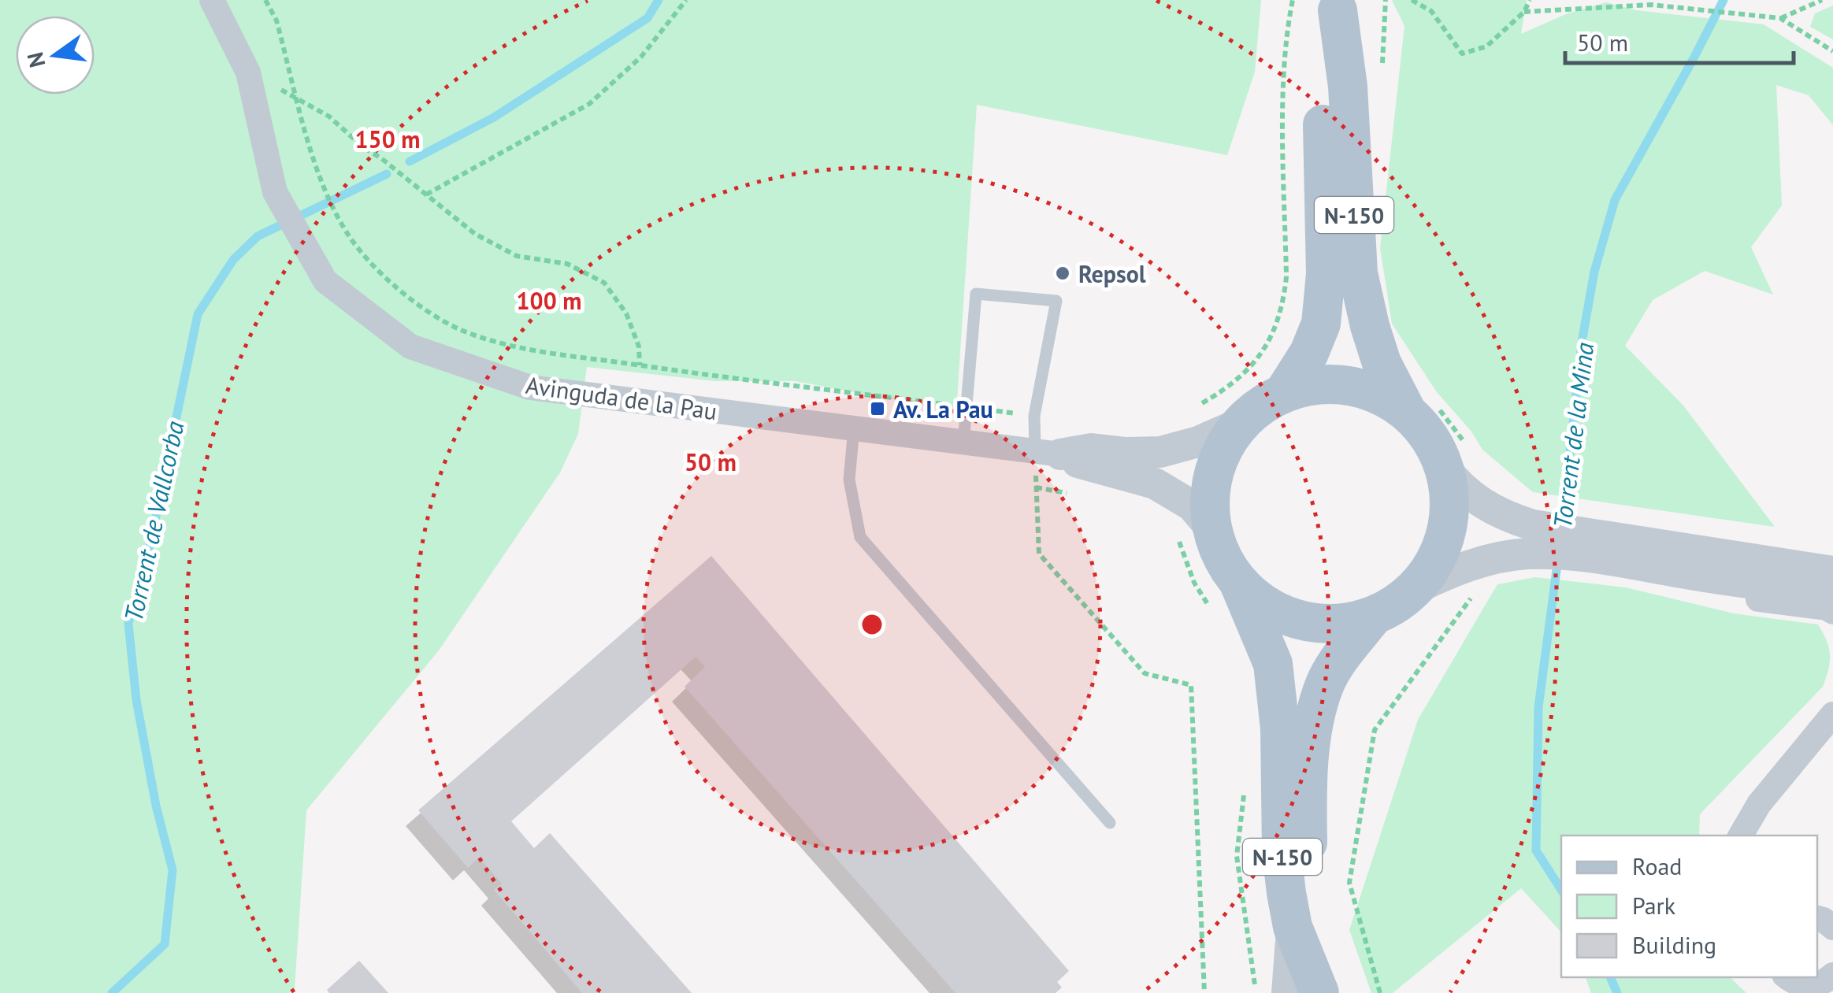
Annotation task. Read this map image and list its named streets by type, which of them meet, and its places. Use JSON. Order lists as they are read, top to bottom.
{
  "streets": {
    "main road": ["N-150"],
    "street": ["Avinguda de la Pau"]
  },
  "crossings": [
    ["N-150", "Avinguda de la Pau"]
  ],
  "water": ["Torrent de la Mina", "Torrent de Vallcorba"],
  "places": {
    "other": ["Repsol"],
    "transit": ["Av. La Pau"]
  },
  "legend": ["Road", "Park", "Building"],
  "scale_bar": "50 m",
  "north": "left",
  "rings": ["150 m", "100 m", "50 m"]
}
